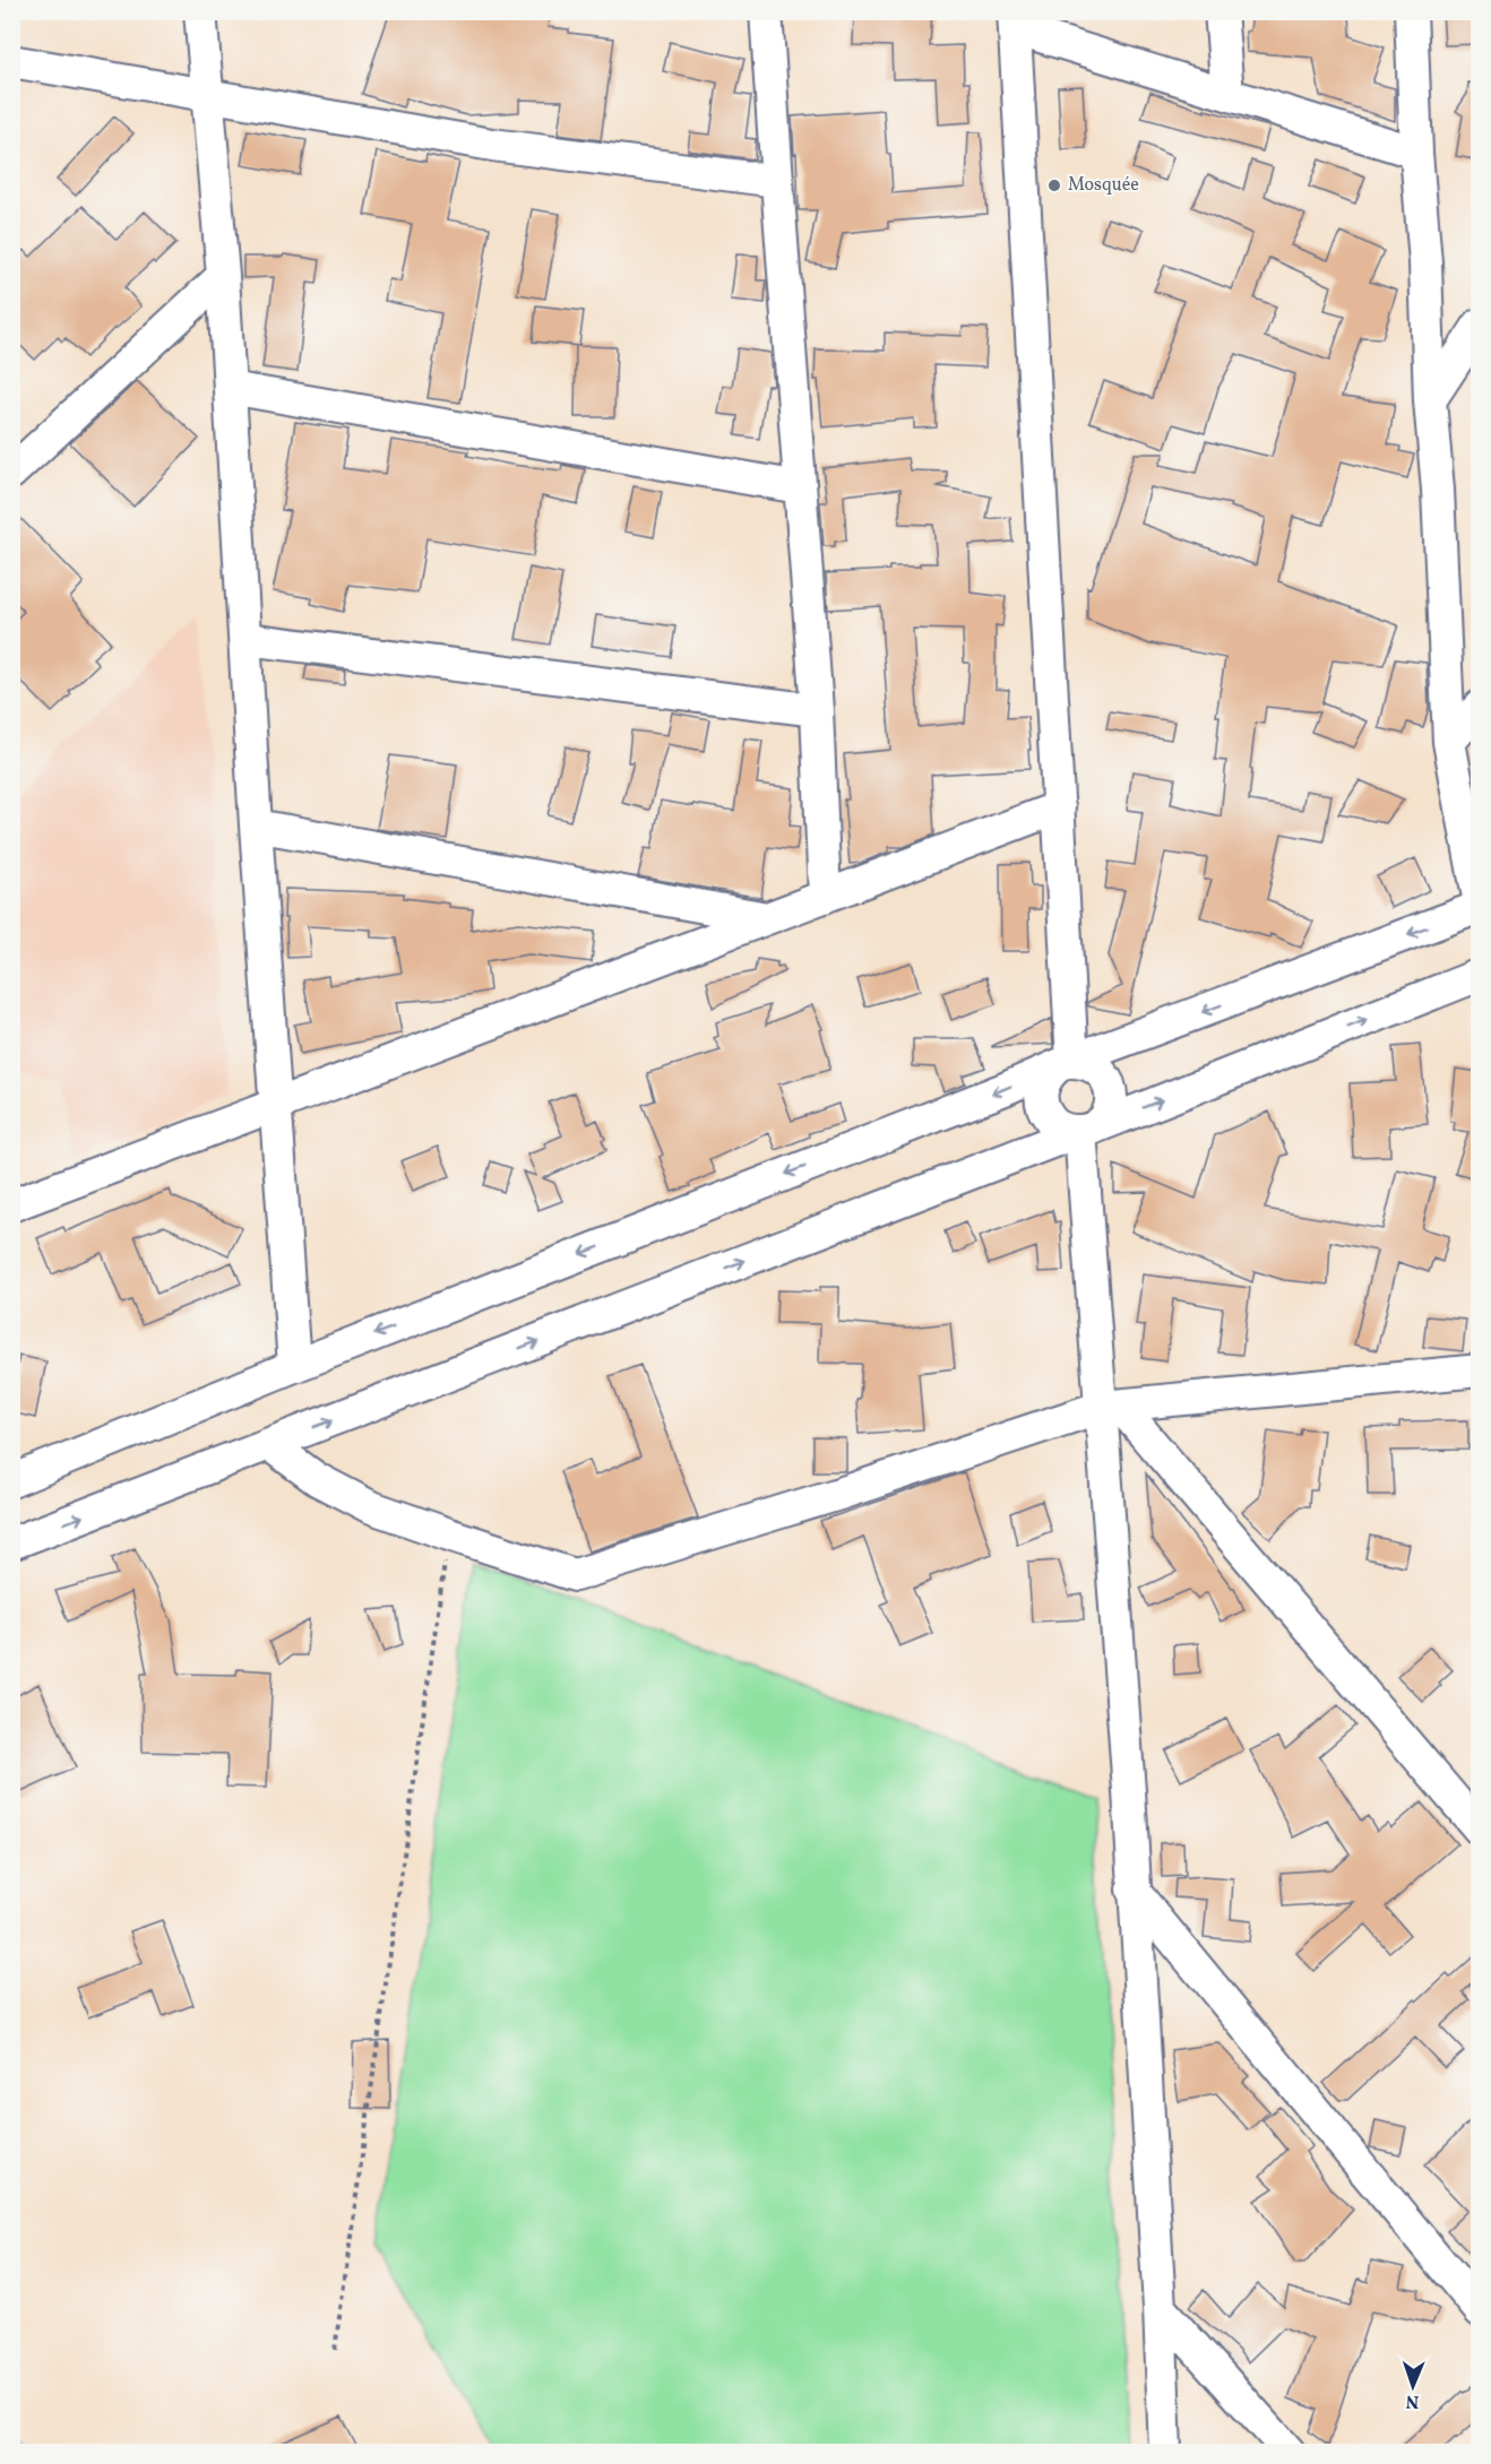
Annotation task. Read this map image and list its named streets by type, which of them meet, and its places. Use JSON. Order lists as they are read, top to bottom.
{
  "places": ["Mosquée"],
  "north": "bottom"
}
